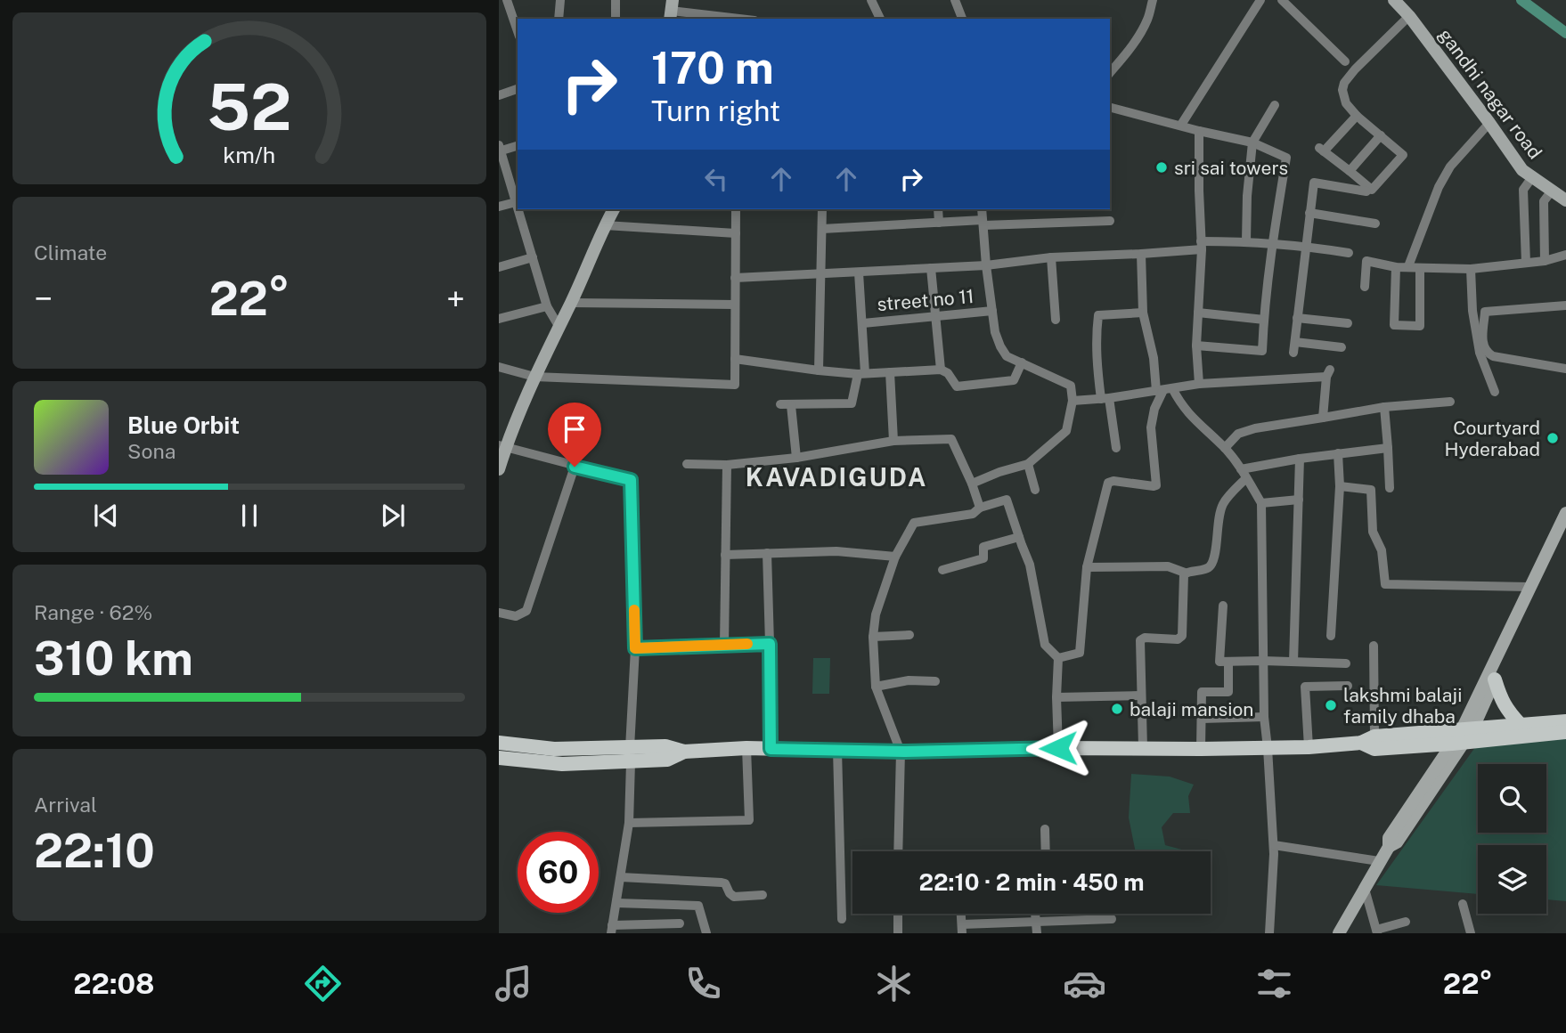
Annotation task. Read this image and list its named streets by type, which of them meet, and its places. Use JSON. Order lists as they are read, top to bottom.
{
  "streets": {
    "main road": ["gandhi nagar road"],
    "street": ["street no 11"]
  },
  "districts": ["KAVADIGUDA"],
  "places": [
    "sri sai towers",
    "Courtyard Hyderabad",
    "lakshmi balaji family dhaba",
    "balaji mansion"
  ],
  "page": {
    "turn": ["170 m", "Turn right"],
    "tile": [
      "Climate",
      ["Range · 62%", "310 km"],
      ["Arrival", "22:10"]
    ],
    "heat": ["−", "22°", "+"],
    "song": ["Blue Orbit", "Sona"],
    "limit": "60",
    "trip": "22:10 · 2 min · 450 m",
    "tabs": ["22:08", "22°"],
    "gauge": ["52", "km/h"]
  }
}
